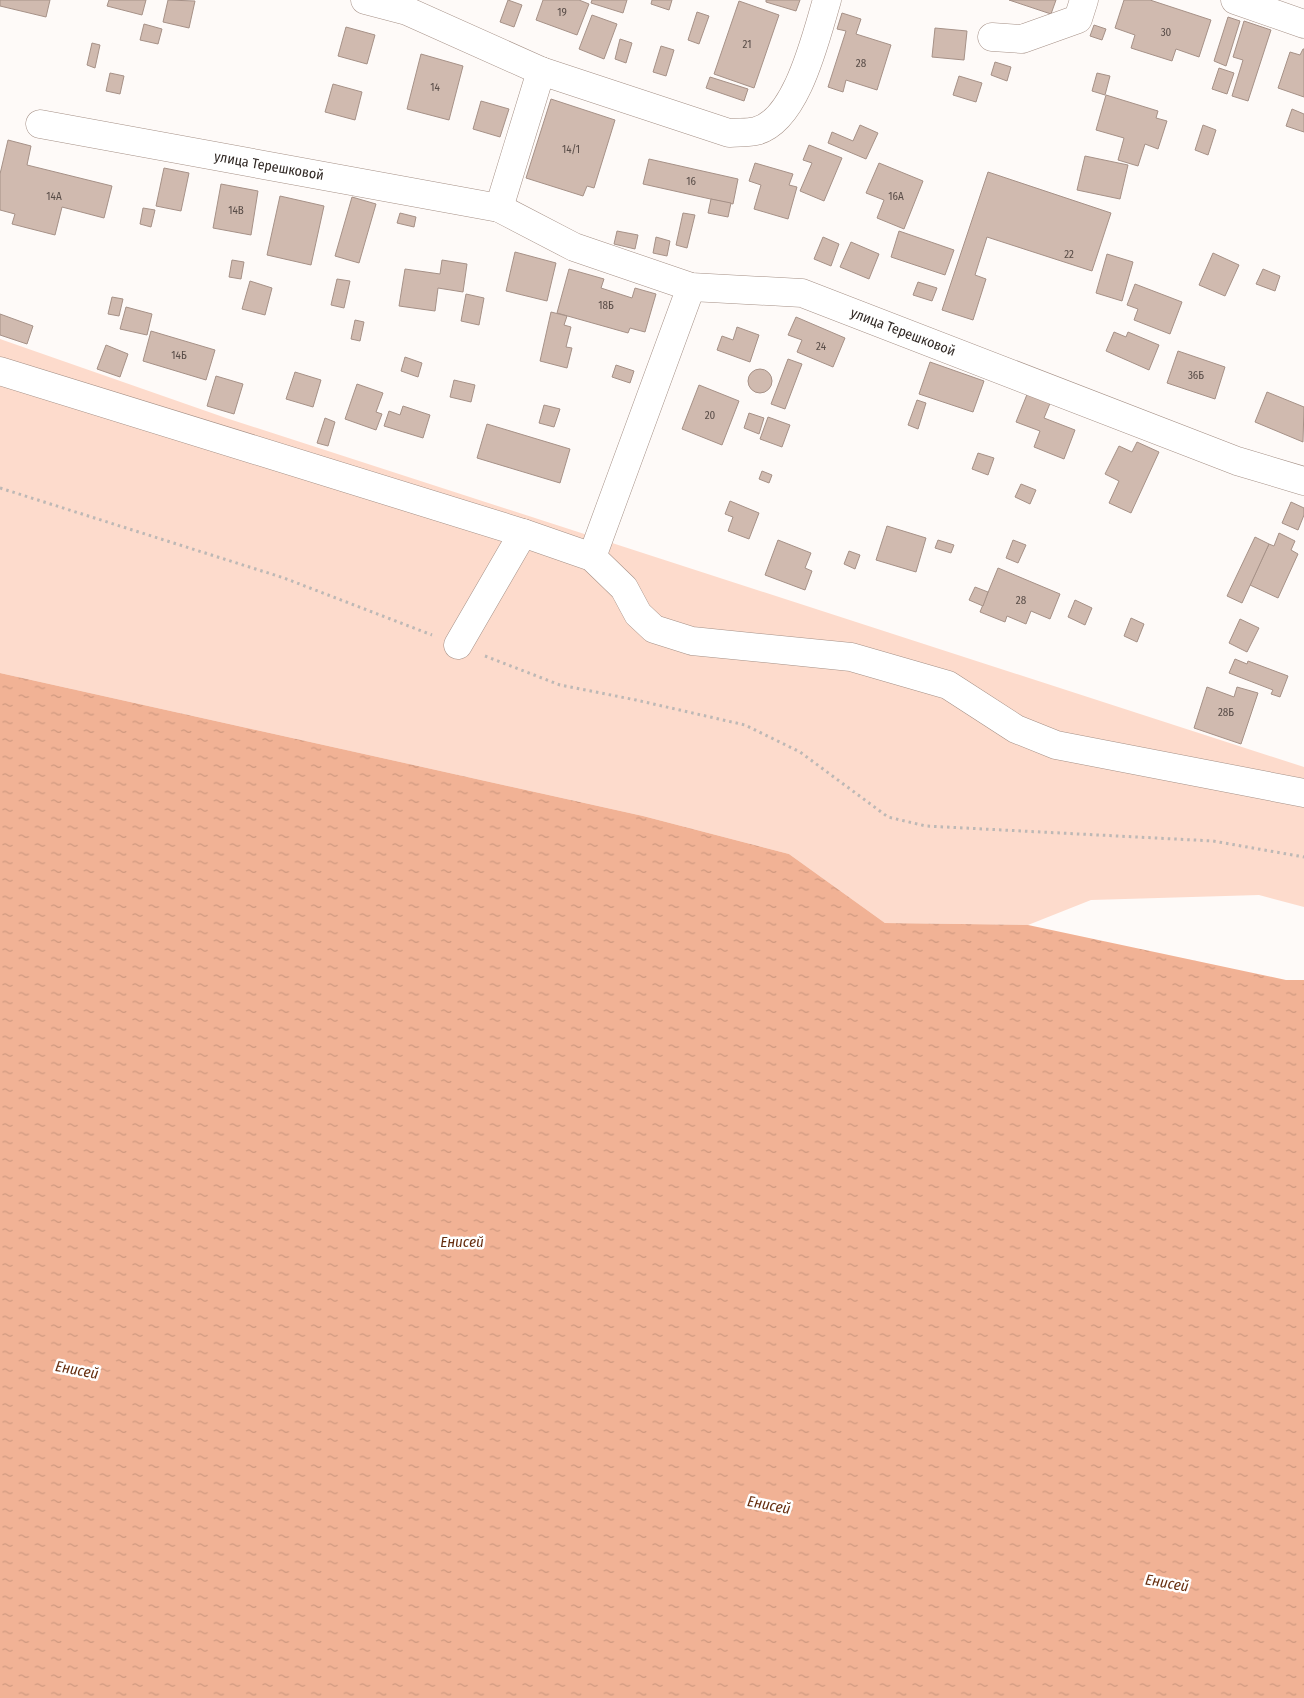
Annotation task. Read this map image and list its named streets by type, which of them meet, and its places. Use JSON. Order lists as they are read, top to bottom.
{
  "streets": {
    "street": ["улица Терешковой"]
  },
  "water": ["Енисей"],
  "house_numbers": [
    "19",
    "30",
    "21",
    "28",
    "14",
    "14/1",
    "16",
    "14А",
    "16А",
    "14В",
    "22",
    "18Б",
    "24",
    "14Б",
    "36Б",
    "20",
    "28",
    "28Б"
  ]
}
